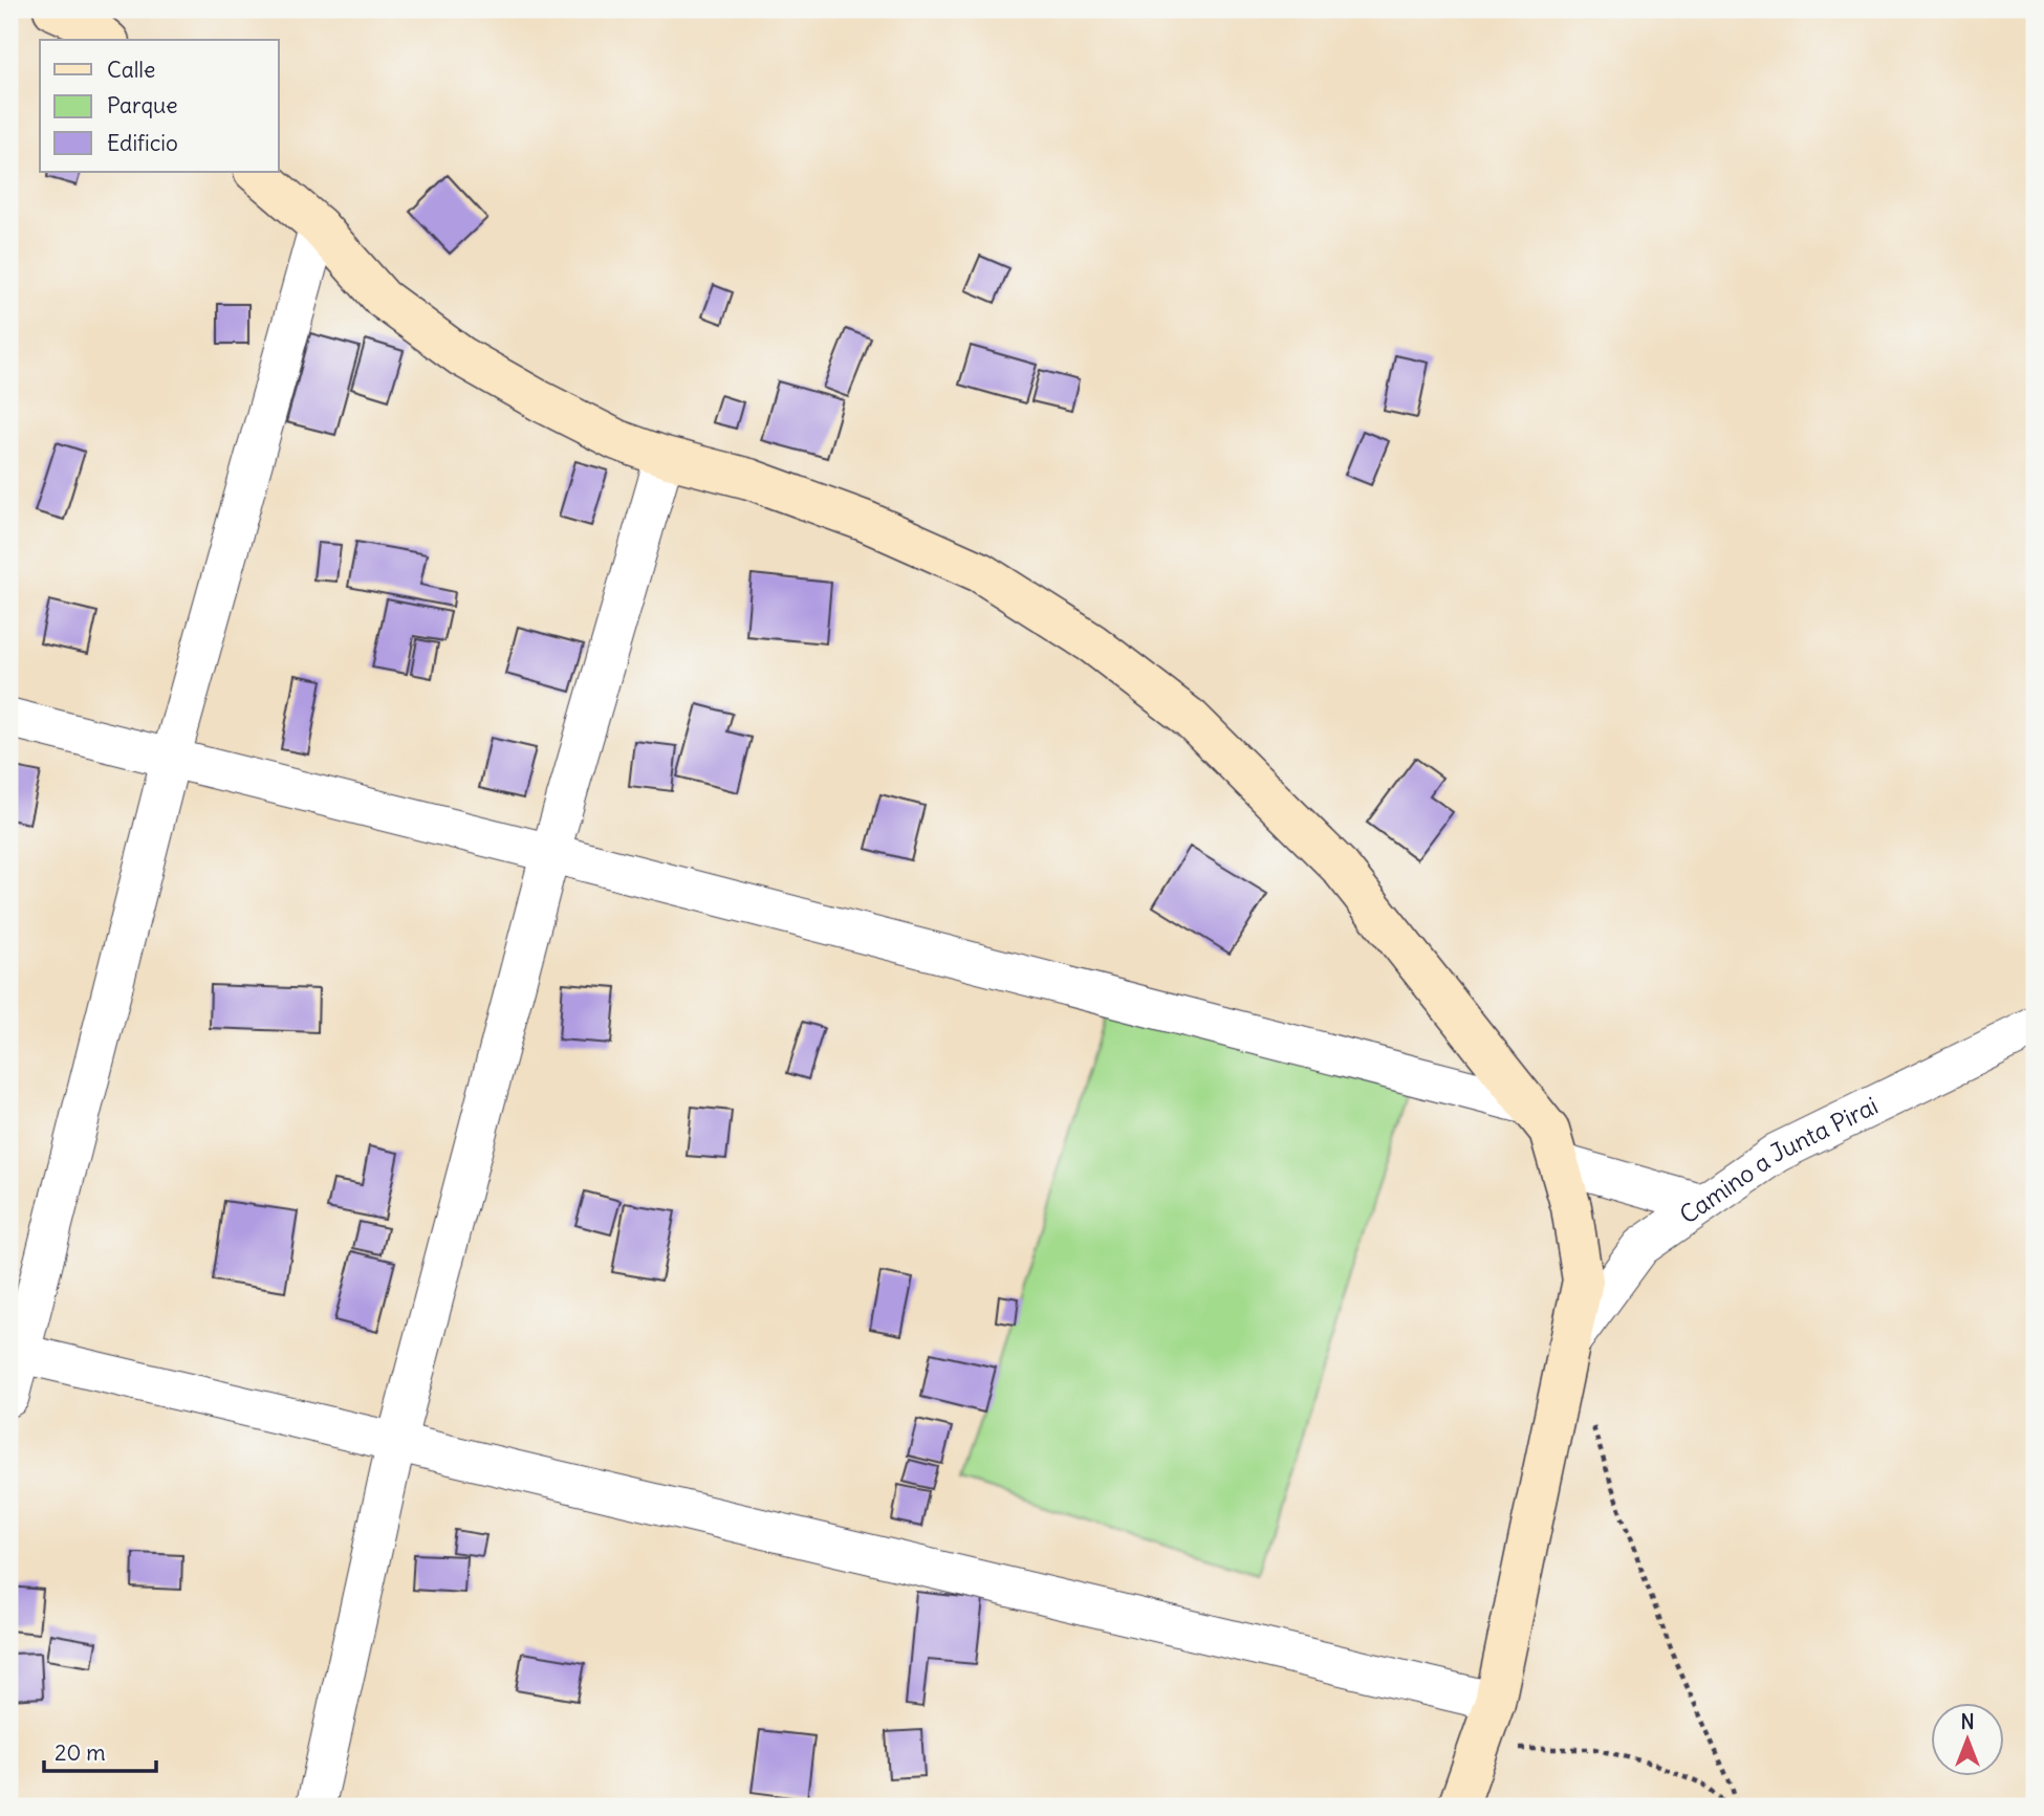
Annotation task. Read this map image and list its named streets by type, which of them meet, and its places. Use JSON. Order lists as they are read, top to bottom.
{
  "streets": {
    "street": ["Camino a Junta Pirai"]
  },
  "legend": ["Calle", "Parque", "Edificio"],
  "scale_bar": "20 m",
  "north": "top"
}
